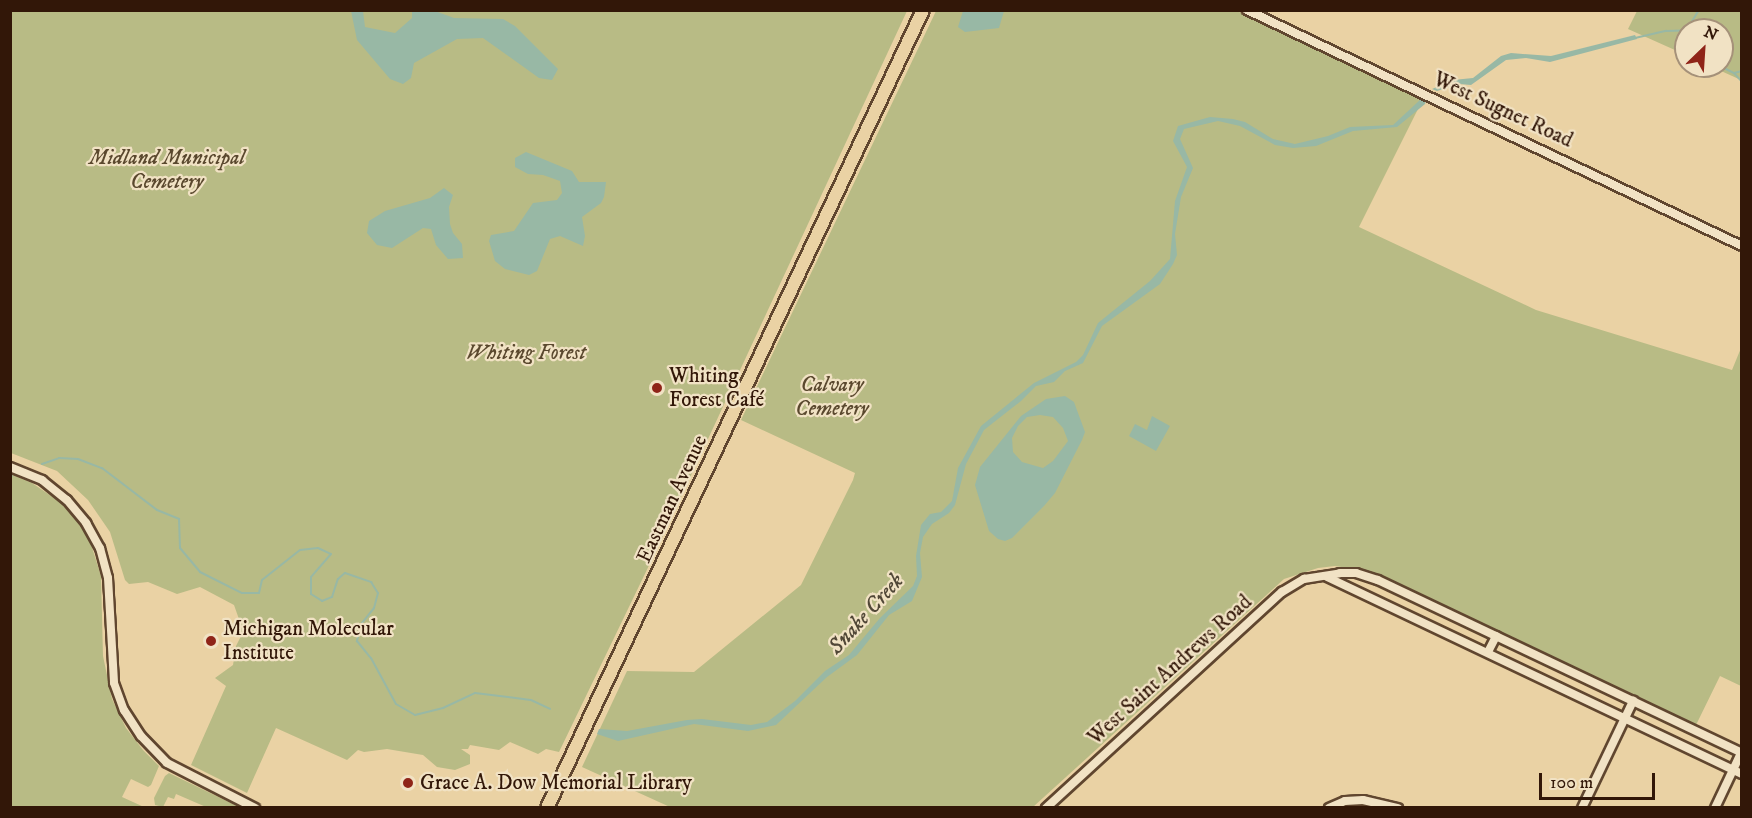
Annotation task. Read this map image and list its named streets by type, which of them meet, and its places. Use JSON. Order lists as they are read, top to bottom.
{
  "streets": {
    "main road": ["Eastman Avenue"],
    "street": ["West Sugnet Road", "West Saint Andrews Road"]
  },
  "water": ["Snake Creek"],
  "parks": ["Midland Municipal Cemetery", "Whiting Forest", "Calvary Cemetery"],
  "places": ["Whiting Forest Café", "Michigan Molecular Institute", "Grace A. Dow Memorial Library"],
  "scale_bar": "100 m",
  "north": "top right"
}
